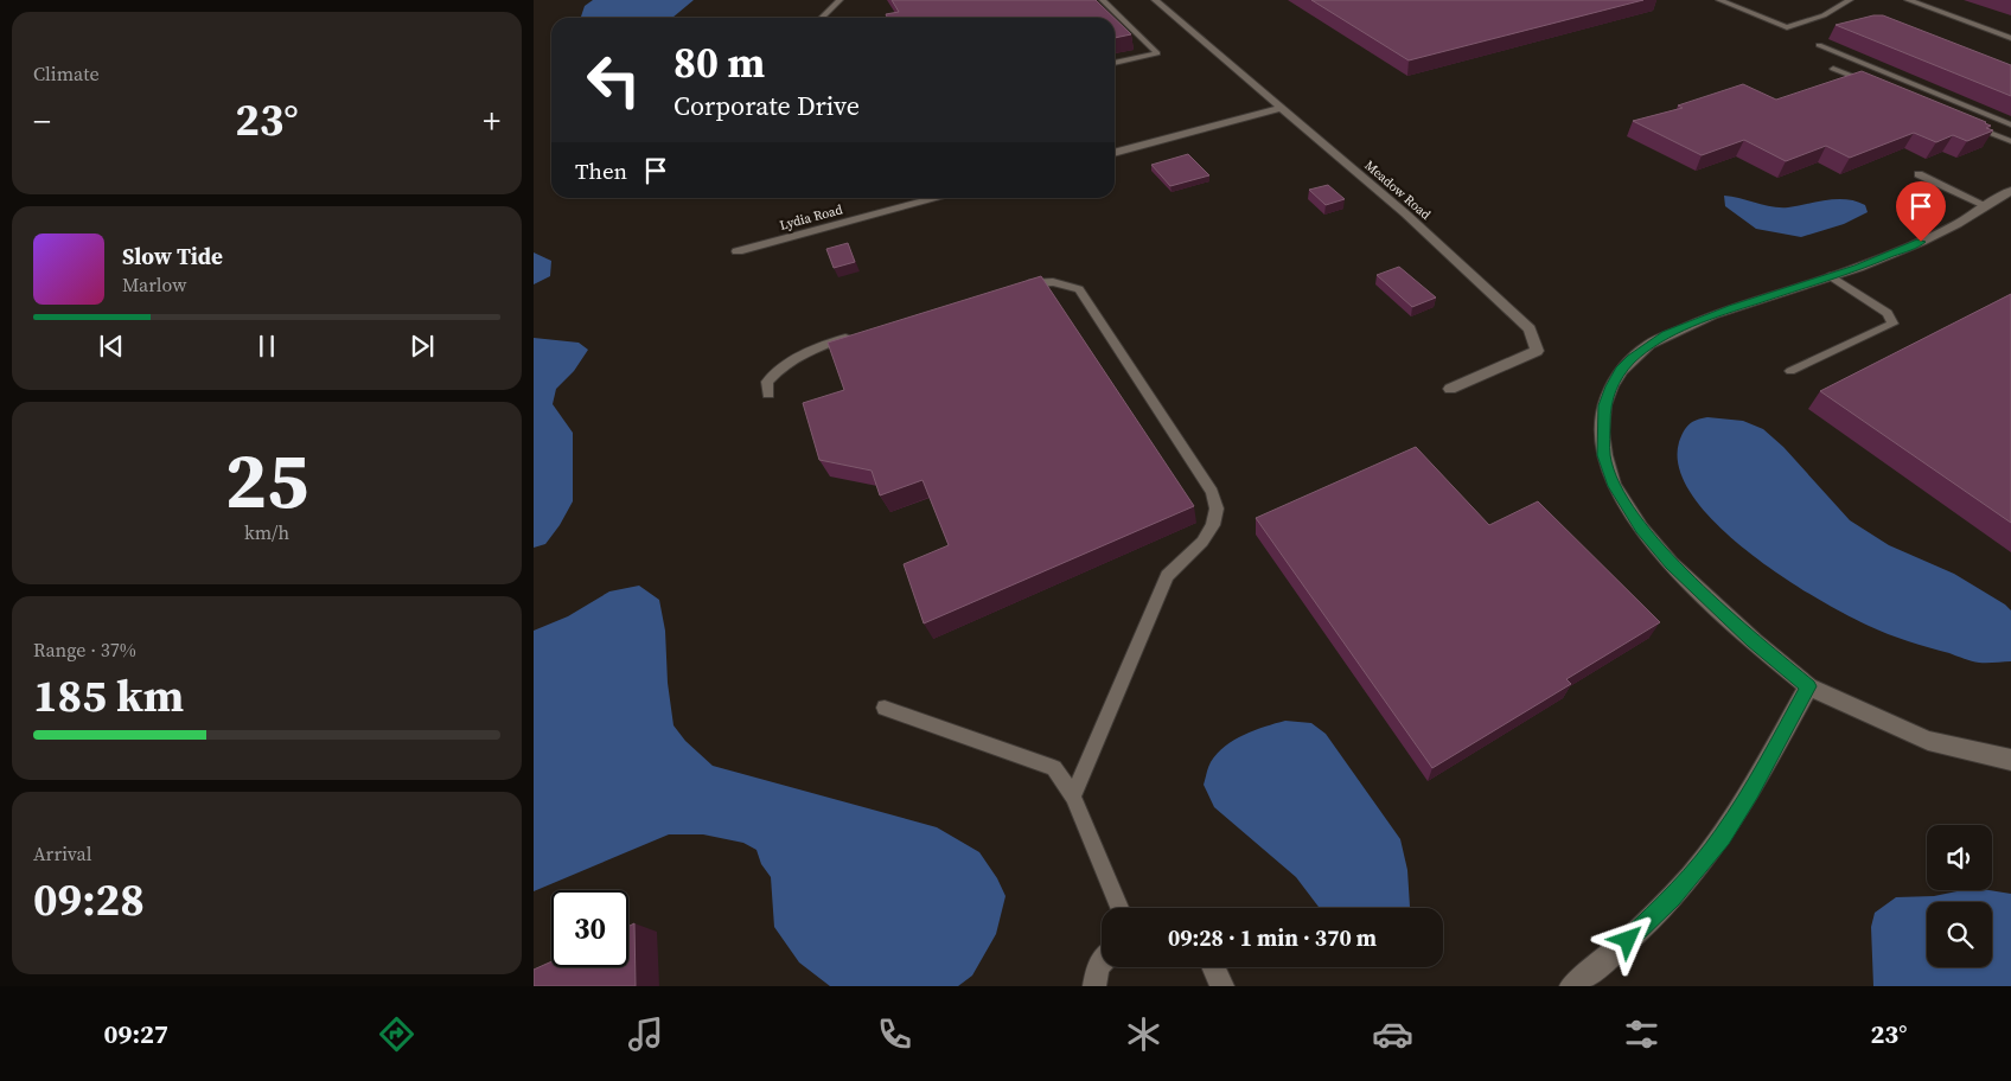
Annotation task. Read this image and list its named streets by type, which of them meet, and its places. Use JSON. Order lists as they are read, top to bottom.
{
  "streets": {
    "street": ["Meadow Road", "Lydia Road"]
  },
  "page": {
    "tile": [
      "Climate",
      ["25", "km/h"],
      ["Range · 37%", "185 km"],
      ["Arrival", "09:28"]
    ],
    "turn": ["80 m", "Corporate Drive"],
    "heat": ["−", "23°", "+"],
    "then": "Then",
    "song": ["Slow Tide", "Marlow"],
    "limit": "30",
    "trip": "09:28 · 1 min · 370 m",
    "tabs": ["09:27", "23°"]
  }
}
